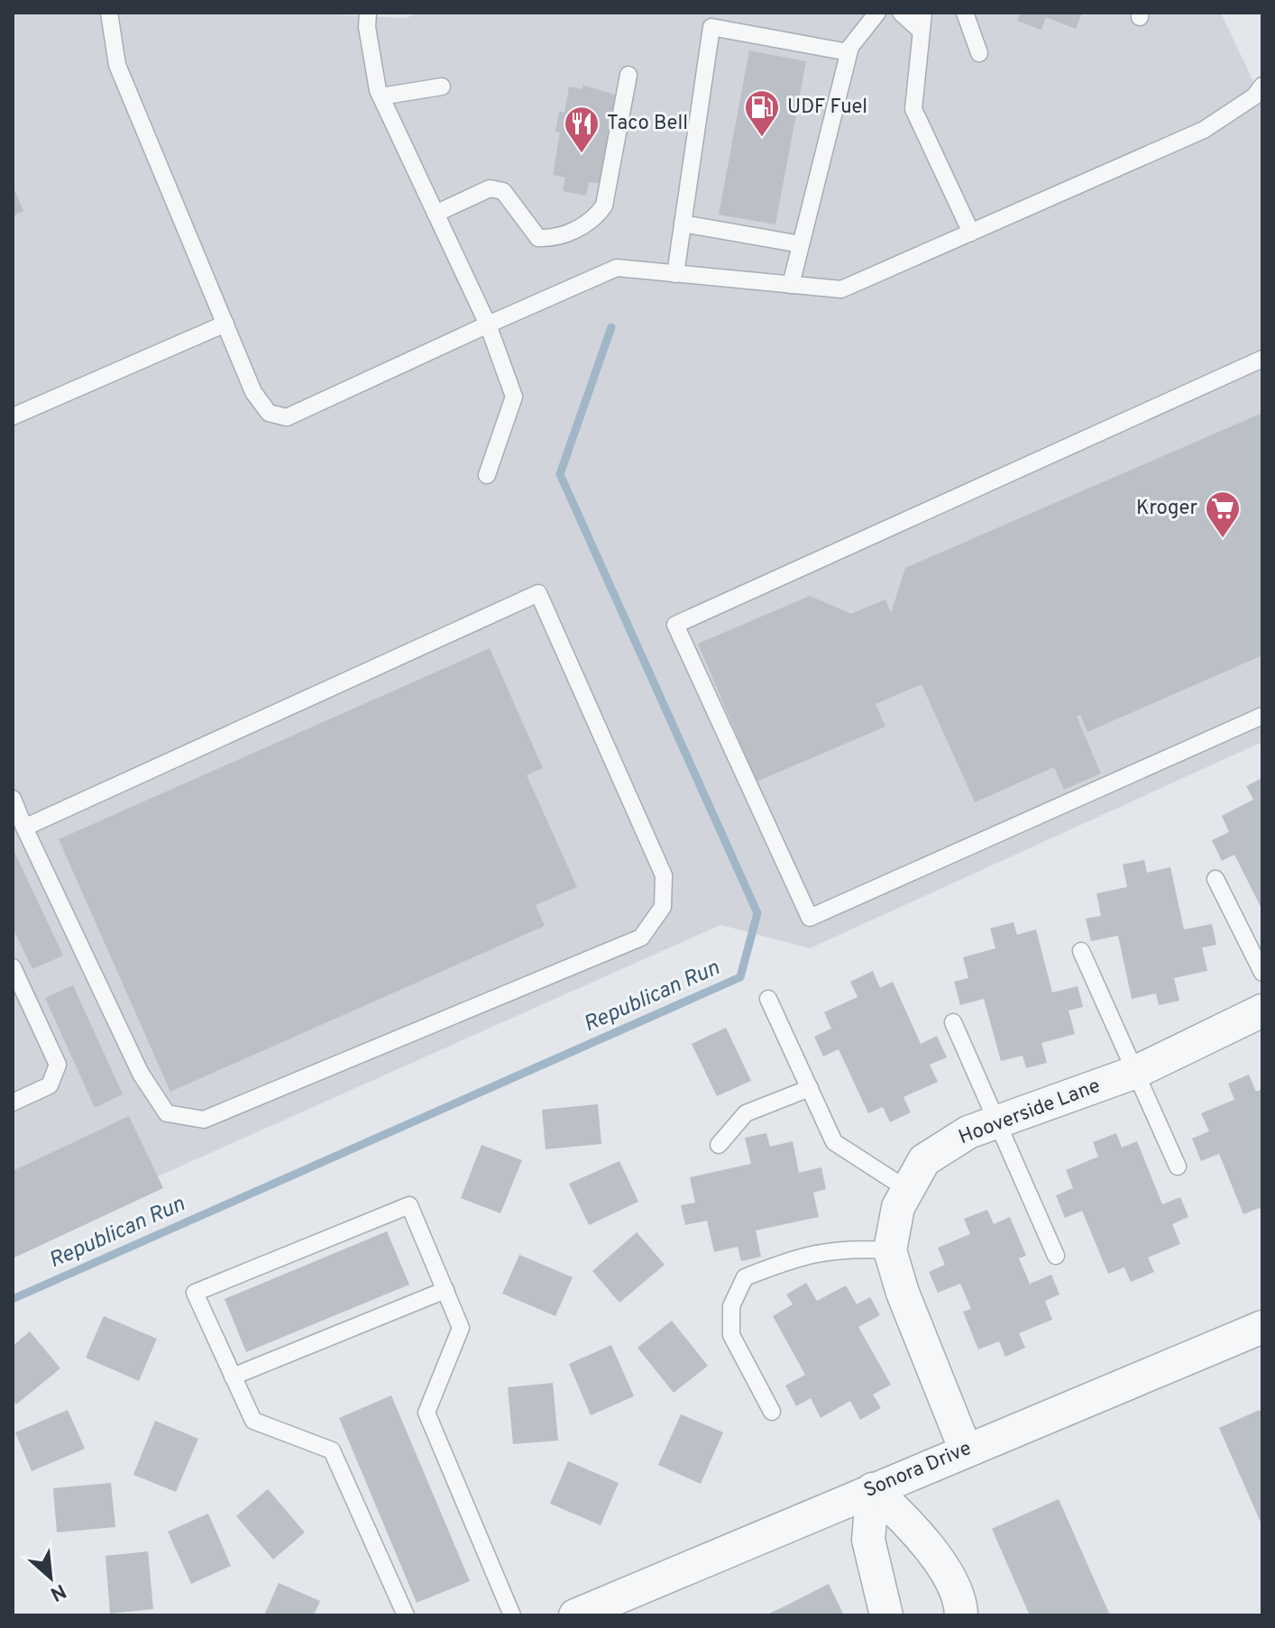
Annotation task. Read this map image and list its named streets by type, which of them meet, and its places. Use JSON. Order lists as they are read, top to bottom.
{
  "streets": {
    "street": ["Hooverside Lane", "Sonora Drive"]
  },
  "crossings": [
    ["Hooverside Lane", "Sonora Drive"]
  ],
  "water": ["Republican Run"],
  "places": {
    "fuel station": ["UDF Fuel"],
    "restaurant": ["Taco Bell"],
    "supermarket": ["Kroger"]
  },
  "north": "bottom right"
}
